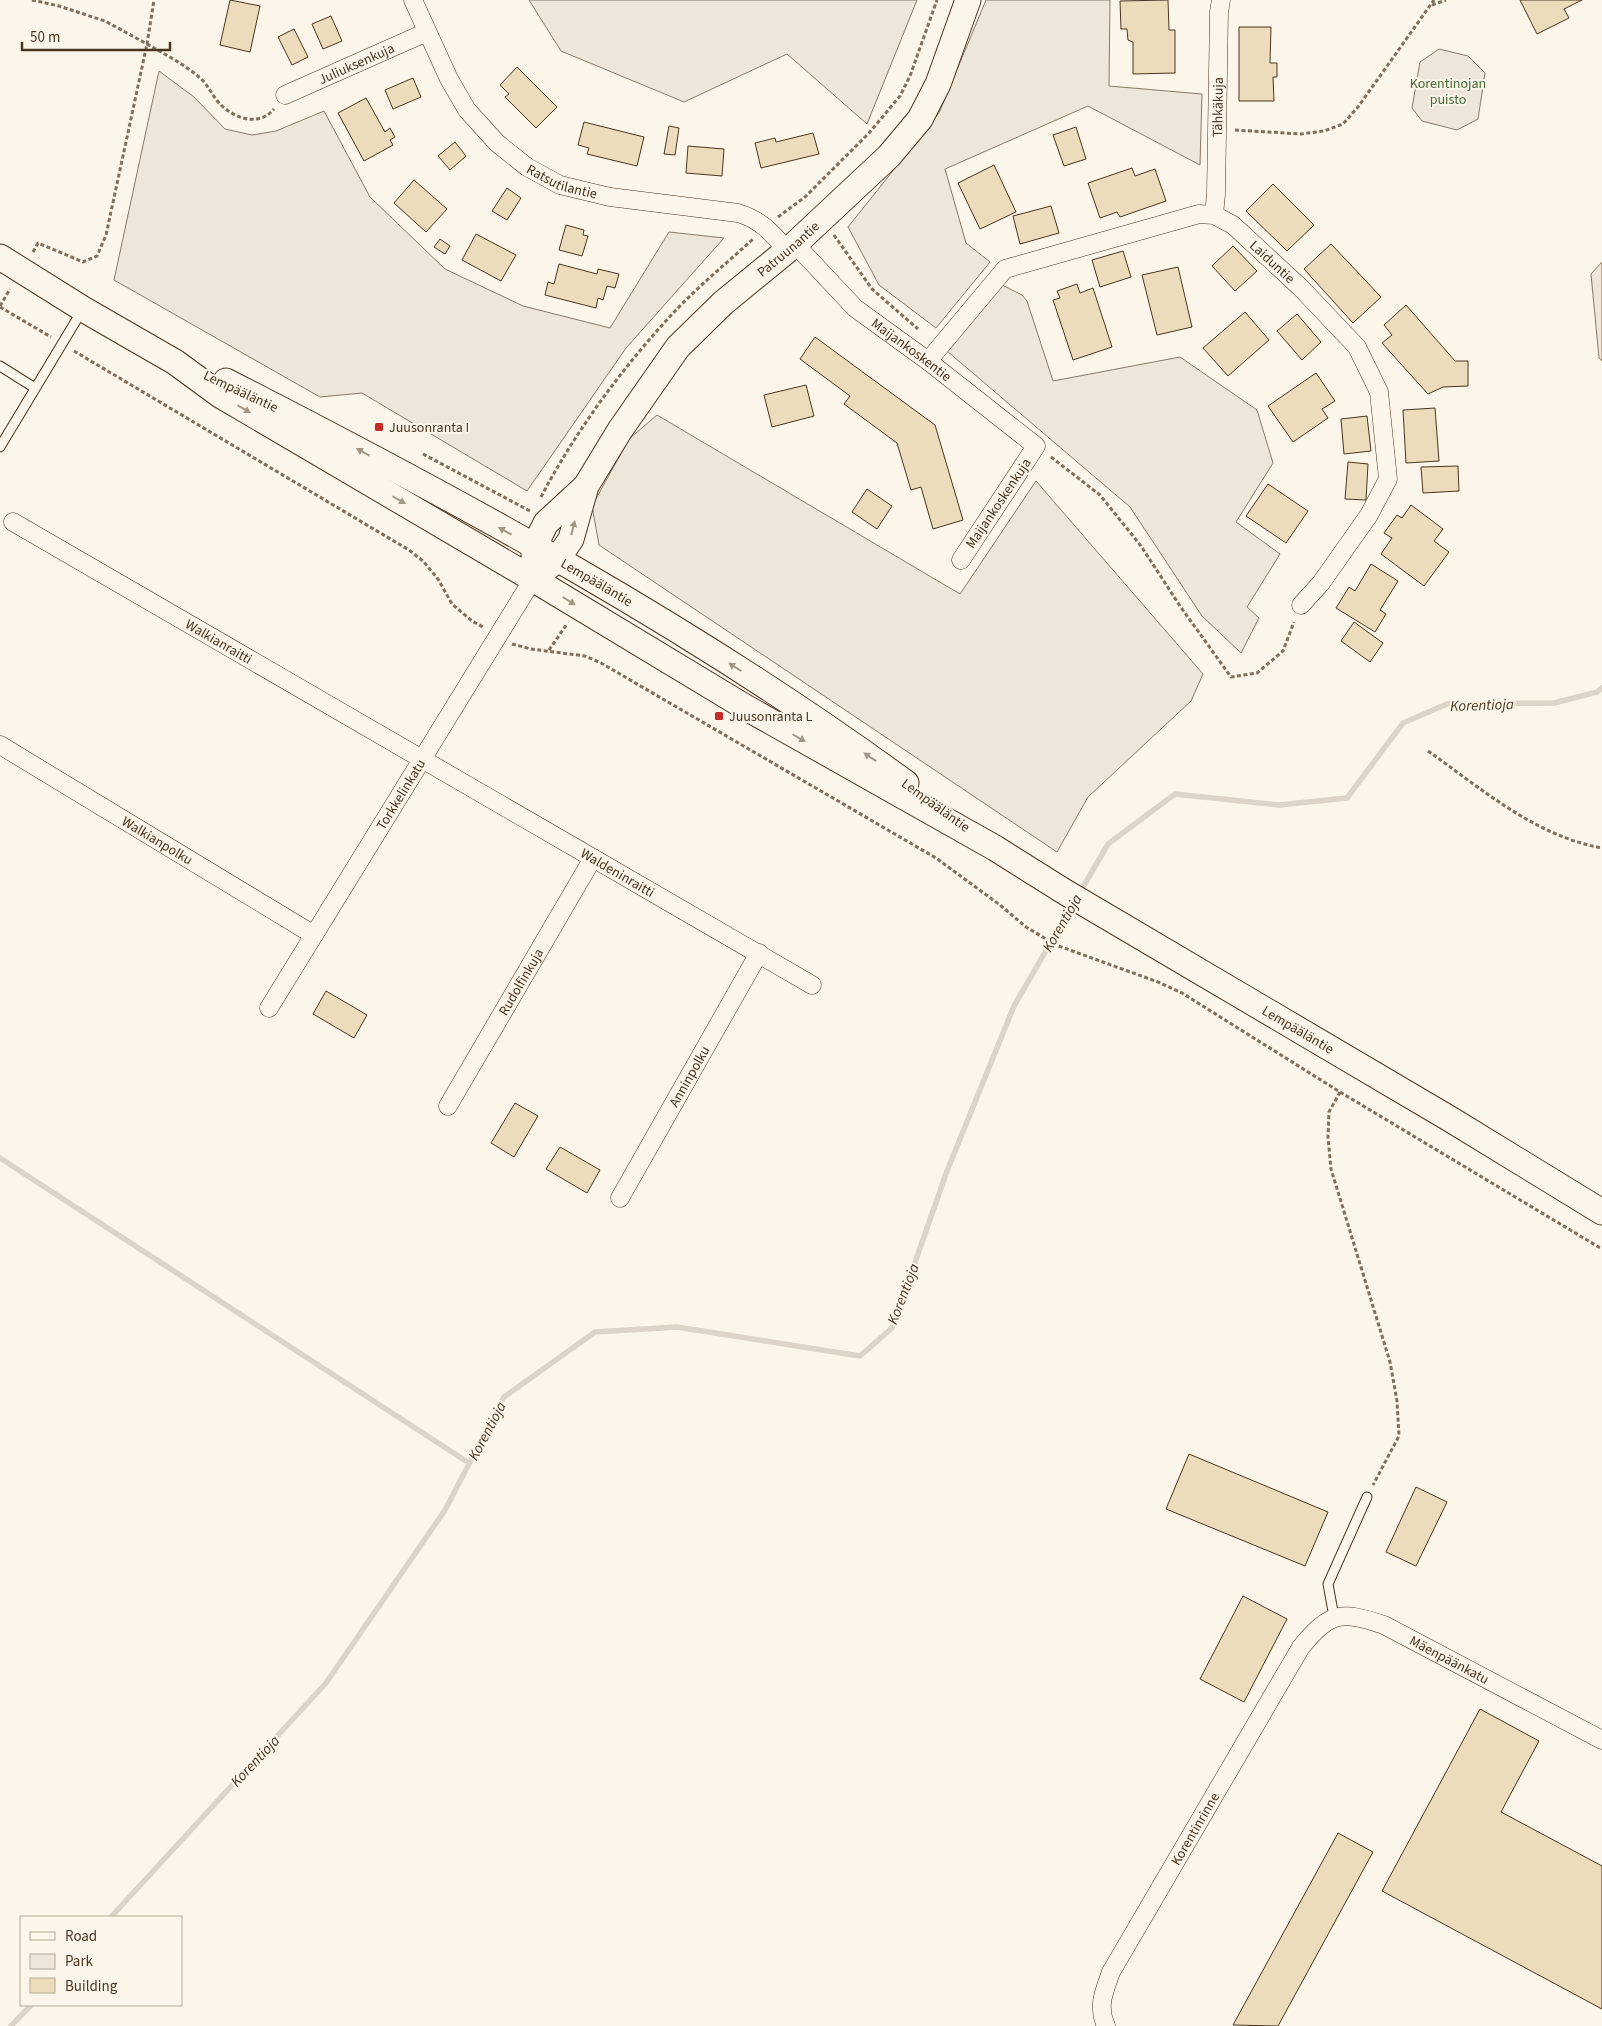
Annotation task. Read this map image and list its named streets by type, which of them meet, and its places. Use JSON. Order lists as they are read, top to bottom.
{
  "streets": {
    "main road": ["Patruunantie", "Lempääläntie"],
    "street": [
      "Juliuksenkuja",
      "Tähkäkuja",
      "Ratsutilantie",
      "Laiduntie",
      "Maijankoskentie",
      "Maijankoskenkuja",
      "Walkianraitti",
      "Torkkelinkatu",
      "Walkianpolku",
      "Waldeninraitti",
      "Rudolfinkuja",
      "Anninpolku",
      "Mäenpäänkatu",
      "Korentinrinne"
    ]
  },
  "crossings": [
    ["Juliuksenkuja", "Ratsutilantie"],
    ["Tähkäkuja", "Laiduntie"],
    ["Ratsutilantie", "Patruunantie"],
    ["Ratsutilantie", "Maijankoskentie"],
    ["Patruunantie", "Maijankoskentie"],
    ["Patruunantie", "Lempääläntie"],
    ["Patruunantie", "Torkkelinkatu"],
    ["Maijankoskentie", "Maijankoskenkuja"],
    ["Lempääläntie", "Torkkelinkatu"],
    ["Walkianraitti", "Torkkelinkatu"],
    ["Walkianraitti", "Waldeninraitti"],
    ["Torkkelinkatu", "Walkianpolku"],
    ["Torkkelinkatu", "Waldeninraitti"],
    ["Waldeninraitti", "Rudolfinkuja"],
    ["Waldeninraitti", "Anninpolku"],
    ["Mäenpäänkatu", "Korentinrinne"]
  ],
  "water": ["Korentioja"],
  "parks": ["Korentinojan puisto"],
  "places": {
    "transit": ["Juusonranta I", "Juusonranta L"]
  },
  "legend": ["Road", "Park", "Building"],
  "scale_bar": "50 m"
}
